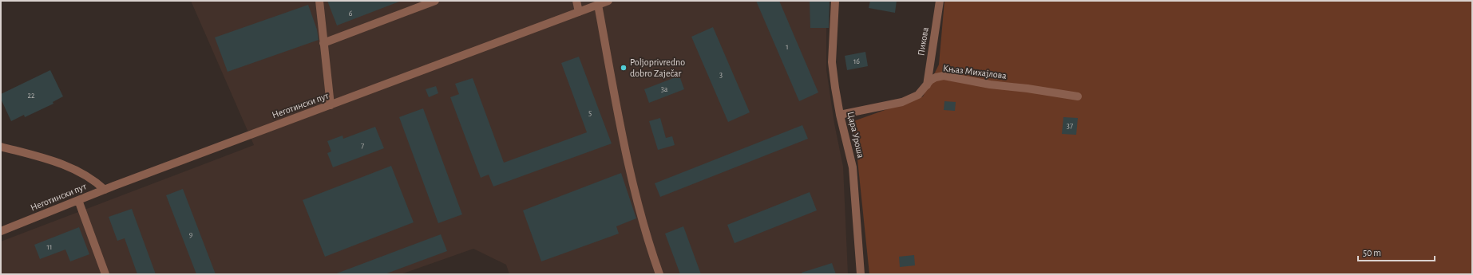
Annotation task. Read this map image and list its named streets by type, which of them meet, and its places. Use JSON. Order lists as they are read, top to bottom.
{
  "streets": {
    "street": [
      "Пикова",
      "Књаз Михајлова",
      "Неготински пут",
      "Цара Уроша"
    ]
  },
  "crossings": [
    ["Пикова", "Књаз Михајлова"],
    ["Књаз Михајлова", "Цара Уроша"]
  ],
  "places": ["Poljoprivredno dobro Zaječar"],
  "house_numbers": [
    "6",
    "1",
    "16",
    "3",
    "3a",
    "22",
    "5",
    "37",
    "7",
    "9",
    "11"
  ],
  "scale_bar": "50 m"
}
